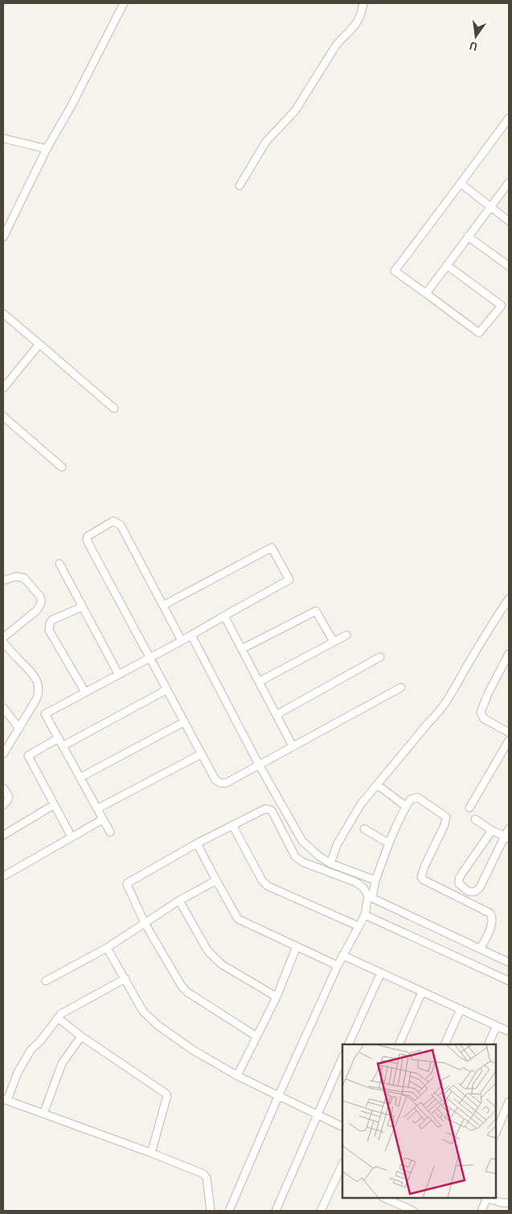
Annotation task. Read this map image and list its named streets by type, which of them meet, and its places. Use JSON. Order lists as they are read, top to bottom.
{
  "north": "bottom"
}
